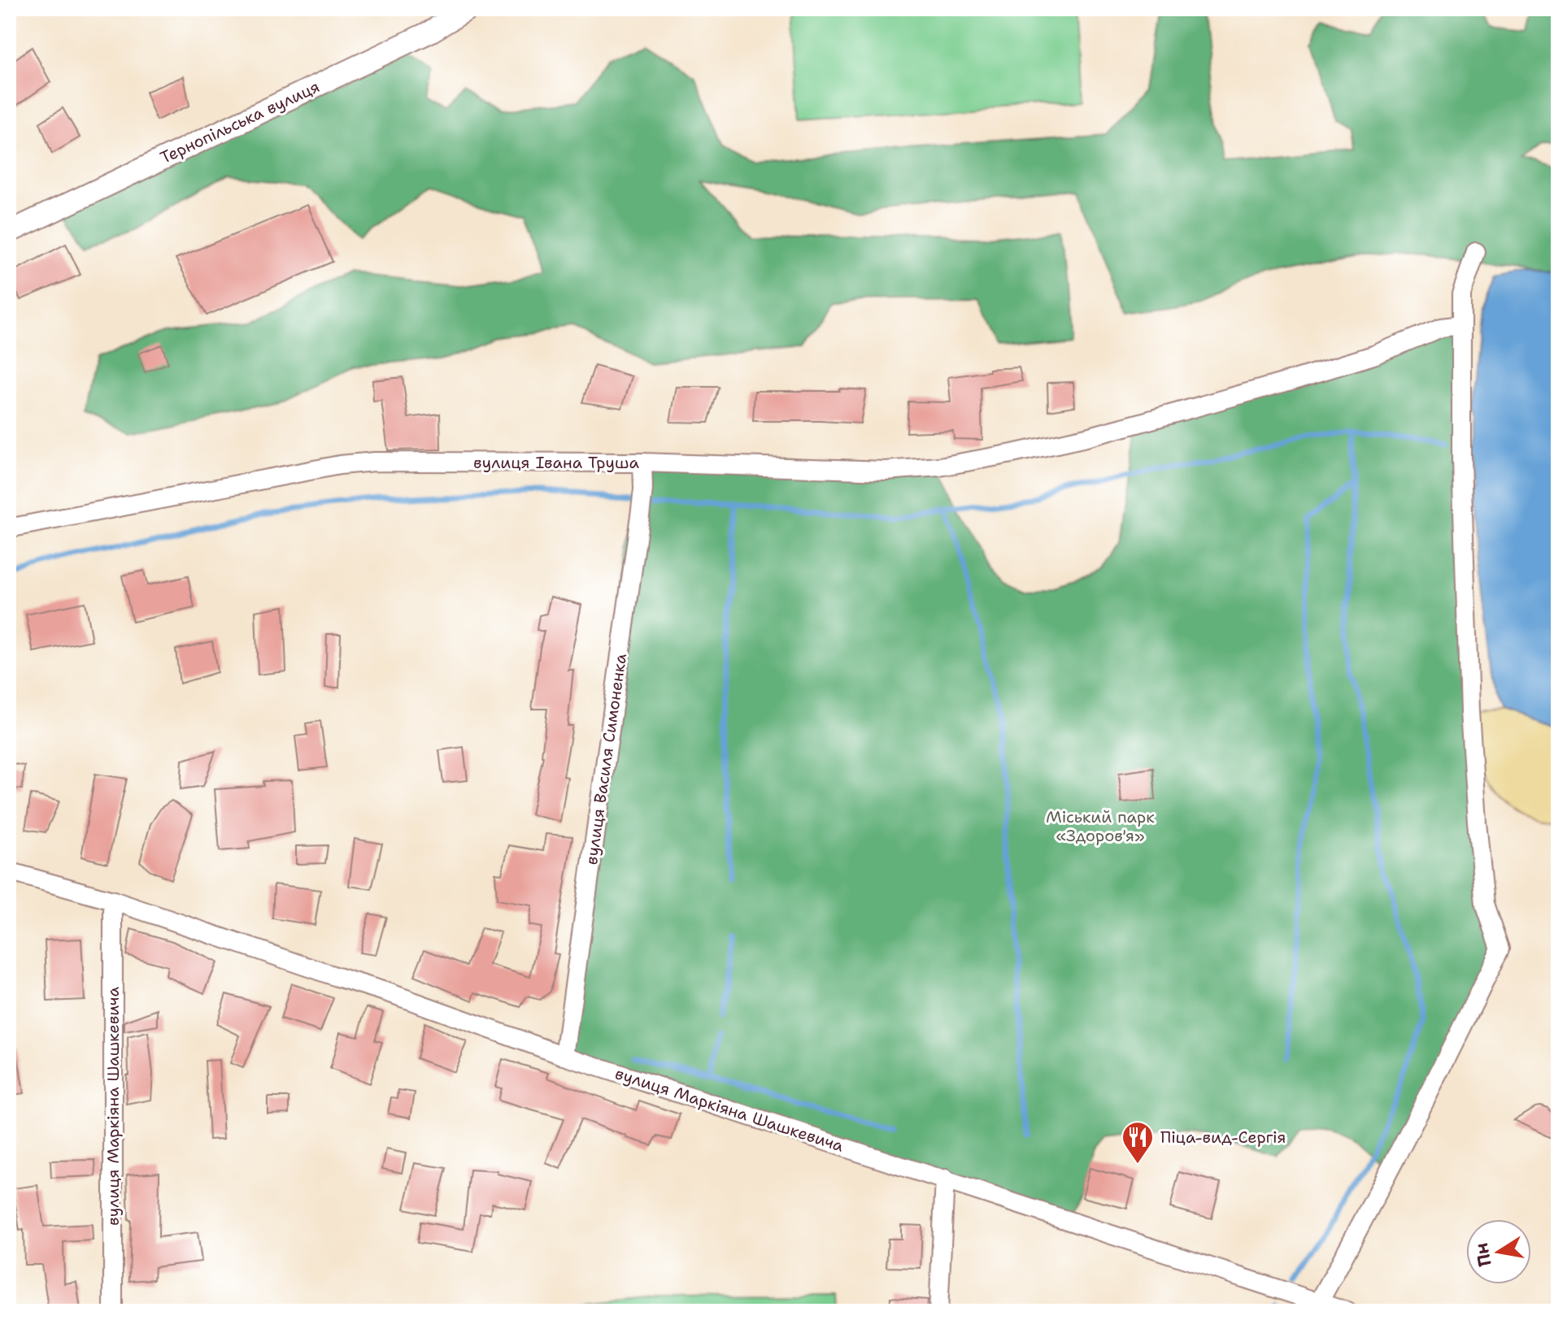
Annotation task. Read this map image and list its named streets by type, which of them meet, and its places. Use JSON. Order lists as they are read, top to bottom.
{
  "streets": {
    "street": [
      "Тернопільська вулиця",
      "вулиця Івана Труша",
      "вулиця Василя Симоненка",
      "вулиця Маркіяна Шашкевича"
    ]
  },
  "crossings": [
    ["вулиця Івана Труша", "вулиця Василя Симоненка"],
    ["вулиця Василя Симоненка", "вулиця Маркіяна Шашкевича"]
  ],
  "parks": ["Міський парк «Здоров'я»"],
  "places": {
    "restaurant": ["Піца-вид-Сергія"]
  },
  "north": "left"
}
